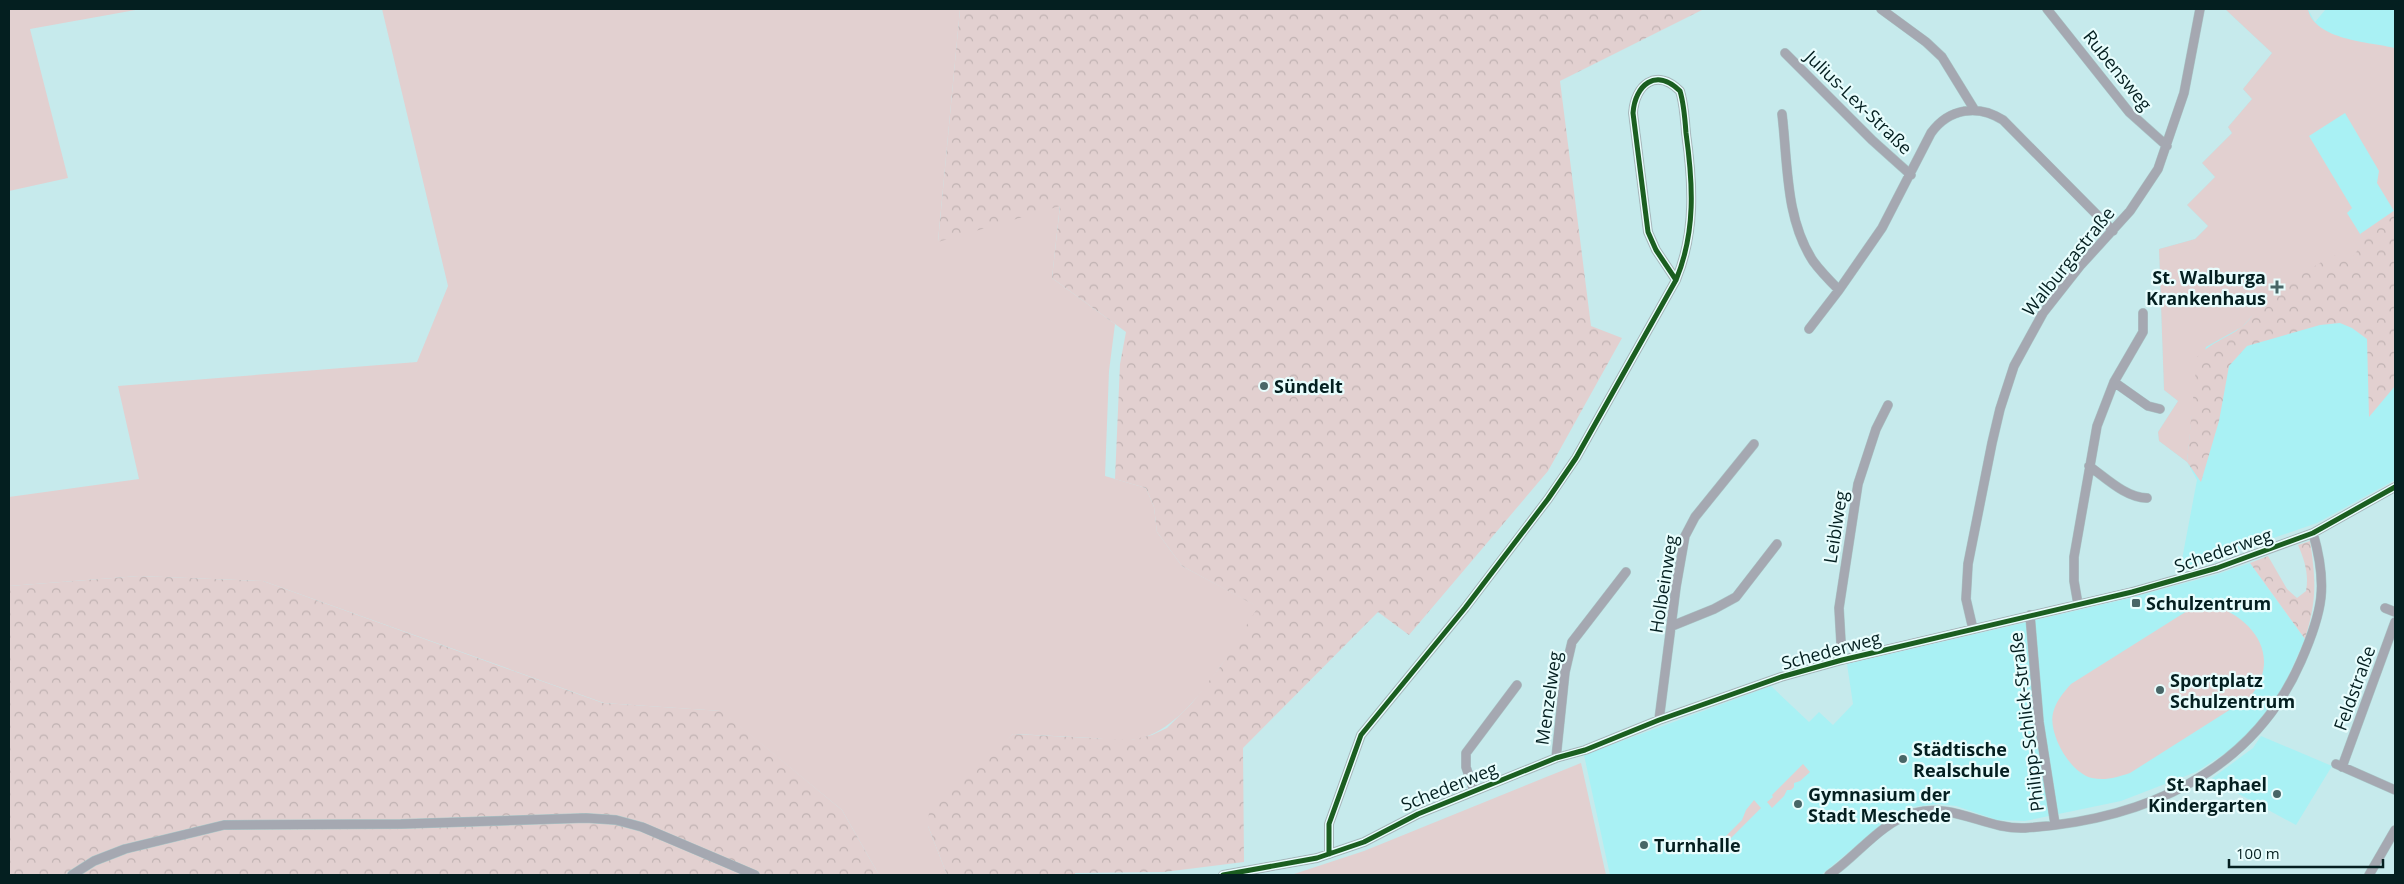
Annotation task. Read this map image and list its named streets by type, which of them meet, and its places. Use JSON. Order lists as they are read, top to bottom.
{
  "streets": {
    "street": [
      "Rubensweg",
      "Julius-Lex-Straße",
      "Walburgastraße",
      "Leiblweg",
      "Schederweg",
      "Holbeinweg",
      "Feldstraße",
      "Menzelweg",
      "Philipp-Schlick-Straße"
    ]
  },
  "crossings": [
    ["Rubensweg", "Walburgastraße"],
    ["Walburgastraße", "Schederweg"],
    ["Leiblweg", "Schederweg"],
    ["Schederweg", "Holbeinweg"],
    ["Schederweg", "Menzelweg"],
    ["Schederweg", "Philipp-Schlick-Straße"]
  ],
  "places": {
    "health": ["St. Walburga Krankenhaus"],
    "other": [
      "Sündelt",
      "Sportplatz Schulzentrum",
      "Städtische Realschule",
      "St. Raphael Kindergarten",
      "Gymnasium der Stadt Meschede",
      "Turnhalle"
    ],
    "transit": ["Schulzentrum"]
  },
  "scale_bar": "100 m"
}
